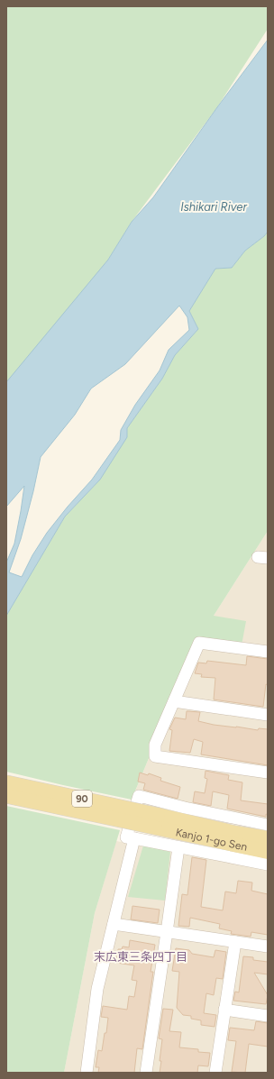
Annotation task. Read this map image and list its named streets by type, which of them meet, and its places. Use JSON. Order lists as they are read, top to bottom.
{
  "streets": {
    "main road": ["90", "Kanjo 1-go Sen"]
  },
  "crossings": [
    ["90", "Kanjo 1-go Sen"]
  ],
  "districts": ["末広東三条四丁目"],
  "water": ["Ishikari River"]
}
